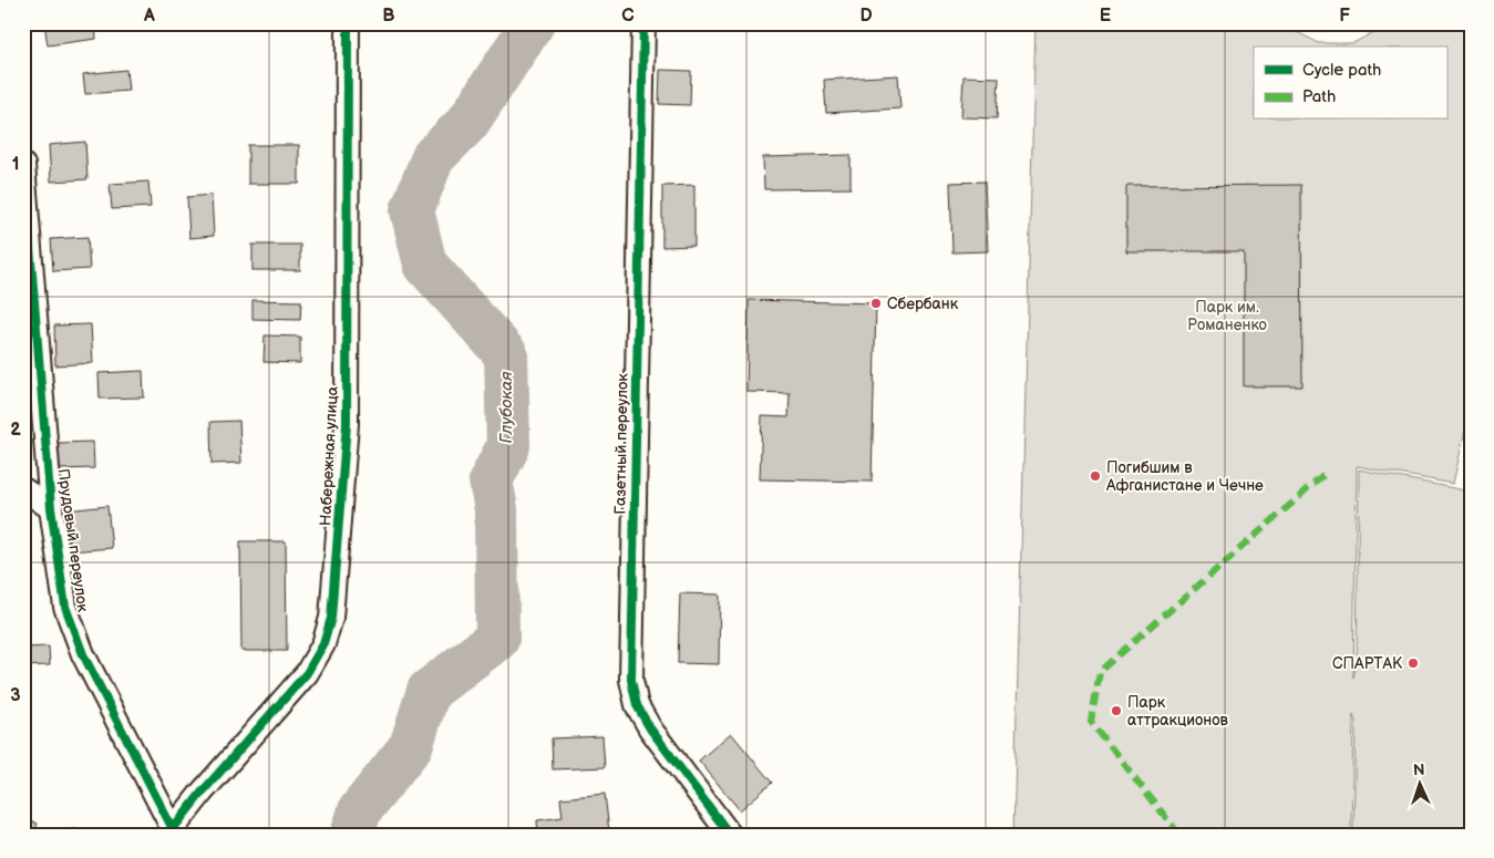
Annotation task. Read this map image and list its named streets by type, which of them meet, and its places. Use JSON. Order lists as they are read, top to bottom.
{
  "streets": {
    "street": ["Газетный переулок", "Набережная улица", "Прудовый переулок"]
  },
  "crossings": [
    ["Набережная улица", "Прудовый переулок"]
  ],
  "water": ["Глубокая"],
  "parks": ["Парк им. Романенко"],
  "places": [
    "Сбербанк",
    "Погибшим в Афганистане и Чечне",
    "СПАРТАК",
    "Парк аттракционов"
  ],
  "legend": ["Cycle path", "Path"],
  "north": "top",
  "grid": {
    "columns": [
      "A",
      "B",
      "C",
      "D",
      "E",
      "F"
    ],
    "rows": ["1", "2", "3"]
  }
}
